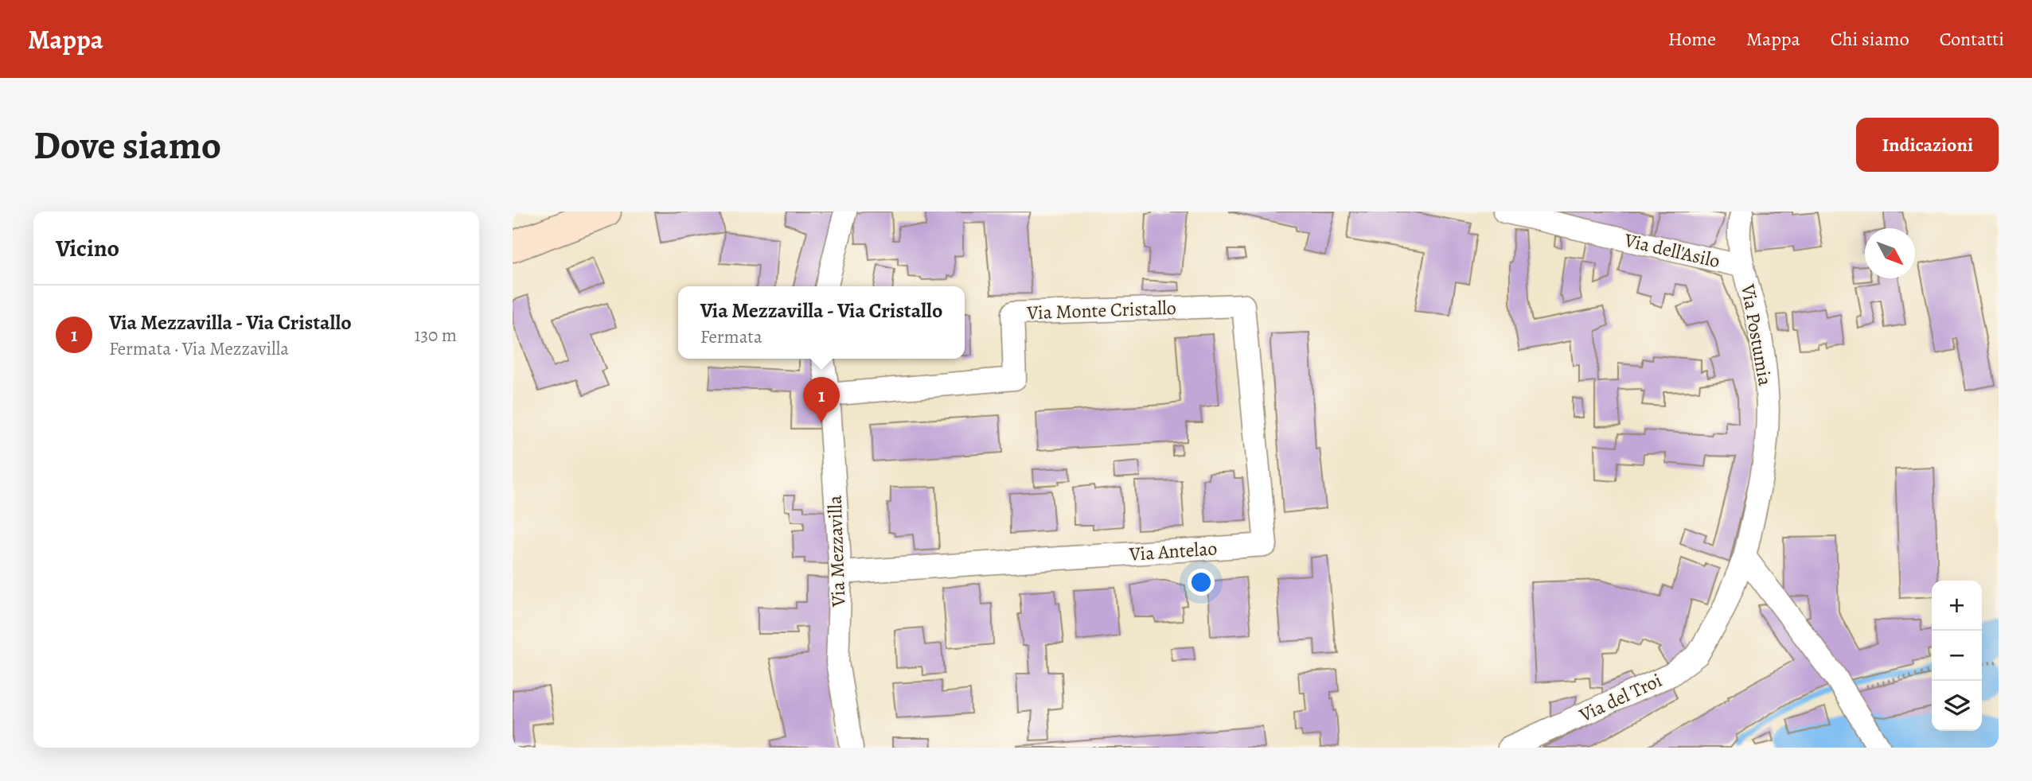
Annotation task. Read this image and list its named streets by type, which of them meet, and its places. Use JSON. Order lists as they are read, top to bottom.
{
  "streets": {
    "street": [
      "Via dell'Asilo",
      "Via Monte Cristallo",
      "Via Postumia",
      "Via Mezzavilla",
      "Via Antelao",
      "Via del Troi"
    ]
  },
  "crossings": [
    ["Via dell'Asilo", "Via Postumia"],
    ["Via Monte Cristallo", "Via Mezzavilla"],
    ["Via Monte Cristallo", "Via Antelao"],
    ["Via Postumia", "Via del Troi"],
    ["Via Mezzavilla", "Via Antelao"]
  ],
  "north": "bottom right",
  "page": {
    "header": "Mappa",
    "nav": [
      "Home",
      "Mappa",
      "Chi siamo",
      "Contatti"
    ],
    "buttons": "Indicazioni",
    "title": "Dove siamo",
    "heading": "Vicino",
    "list": [
      {
        "mark": "1",
        "name": "Via Mezzavilla - Via Cristallo",
        "note": "Fermata · Via Mezzavilla",
        "value": "130 m"
      }
    ],
    "popup": ["Via Mezzavilla - Via Cristallo", "Fermata"],
    "pins": "1",
    "map_buttons": ["+", "−"]
  }
}
